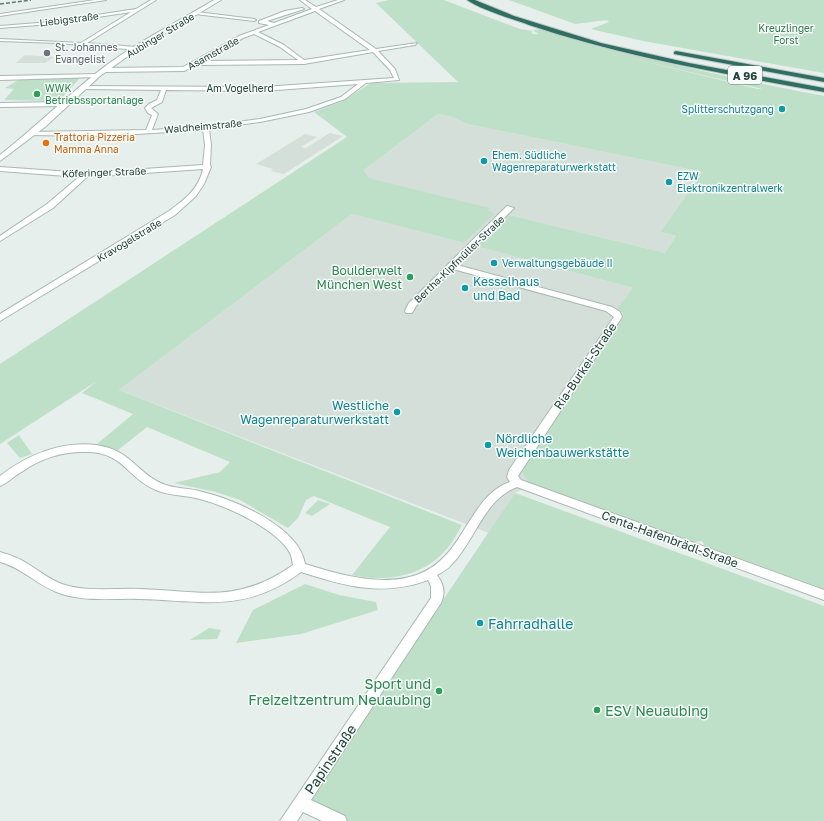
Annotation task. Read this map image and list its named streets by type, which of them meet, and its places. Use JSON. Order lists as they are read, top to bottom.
{
  "streets": {
    "highway": ["A 96"],
    "street": [
      "Liebigstraße",
      "Aubinger Straße",
      "Asamstraße",
      "Am Vogelherd",
      "Waldheimstraße",
      "Köferinger Straße",
      "Kravogelstraße",
      "Bertha-Kipfmüller-Straße",
      "Ria-Burkei-Straße",
      "Centa-Hafenbrädl-Straße",
      "Papinstraße"
    ]
  },
  "crossings": [
    ["Aubinger Straße", "Asamstraße"],
    ["Aubinger Straße", "Am Vogelherd"],
    ["Aubinger Straße", "Waldheimstraße"],
    ["Am Vogelherd", "Waldheimstraße"],
    ["Waldheimstraße", "Kravogelstraße"],
    ["Köferinger Straße", "Kravogelstraße"],
    ["Bertha-Kipfmüller-Straße", "Ria-Burkei-Straße"],
    ["Ria-Burkei-Straße", "Centa-Hafenbrädl-Straße"]
  ],
  "parks": ["Kreuzlinger Forst"],
  "places": [
    "St. Johannes Evangelist",
    "WWK Betriebssportanlage",
    "Splitterschutzgang",
    "Trattoria Pizzeria Mamma Anna",
    "Ehem. Südliche Wagenreparaturwerkstatt",
    "EZW Elektronikzentralwerk",
    "Verwaltungsgebäude II",
    "Boulderwelt München West",
    "Kesselhaus und Bad",
    "Westliche Wagenreparaturwerkstatt",
    "Nördliche Weichenbauwerkstätte",
    "Fahrradhalle",
    "Sport und Freizeitzentrum Neuaubing",
    "ESV Neuaubing"
  ]
}
